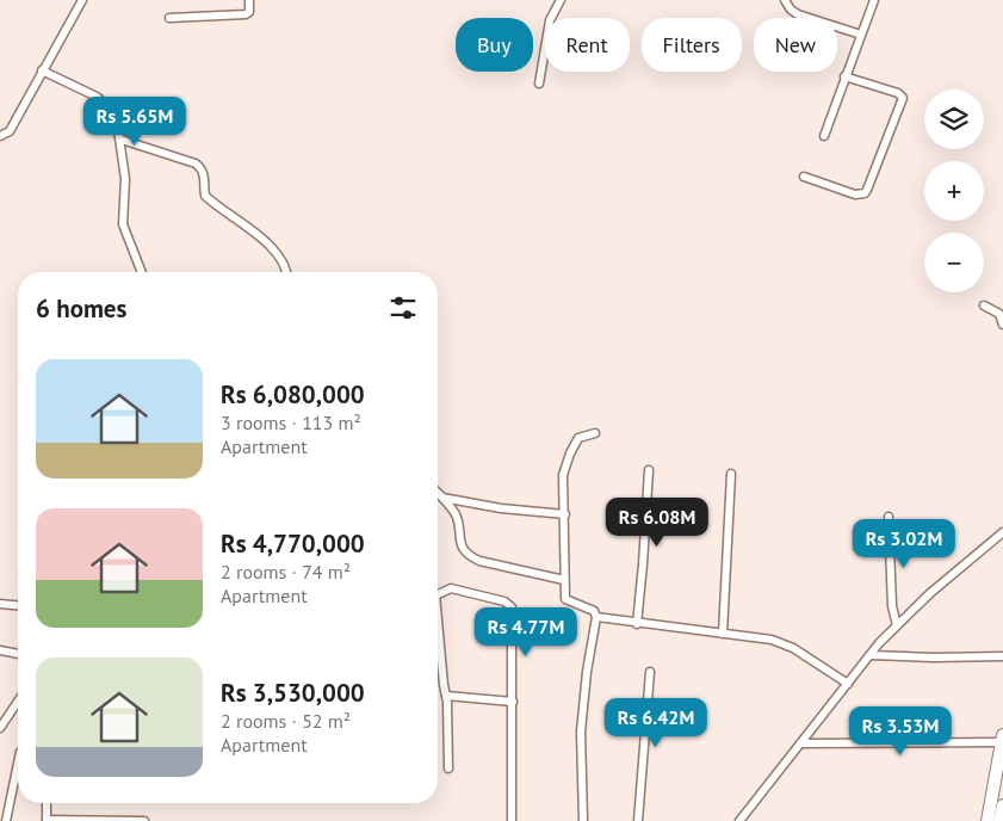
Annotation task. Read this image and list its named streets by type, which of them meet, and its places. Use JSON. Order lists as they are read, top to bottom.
{
  "page": {
    "chip": [
      "Buy",
      "Rent",
      "Filters",
      "New"
    ],
    "map_buttons": ["+", "−"],
    "price": [
      "Rs 5.65M",
      "Rs 6.08M",
      "Rs 3.02M",
      "Rs 4.77M",
      "Rs 6.42M",
      "Rs 3.53M"
    ],
    "heading": "6 homes",
    "list": [
      {
        "name": "Rs 6,080,000",
        "note": "3 rooms · 113 m² · Apartment"
      },
      {
        "name": "Rs 4,770,000",
        "note": "2 rooms · 74 m² · Apartment"
      },
      {
        "name": "Rs 3,530,000",
        "note": "2 rooms · 52 m² · Apartment"
      }
    ]
  }
}
